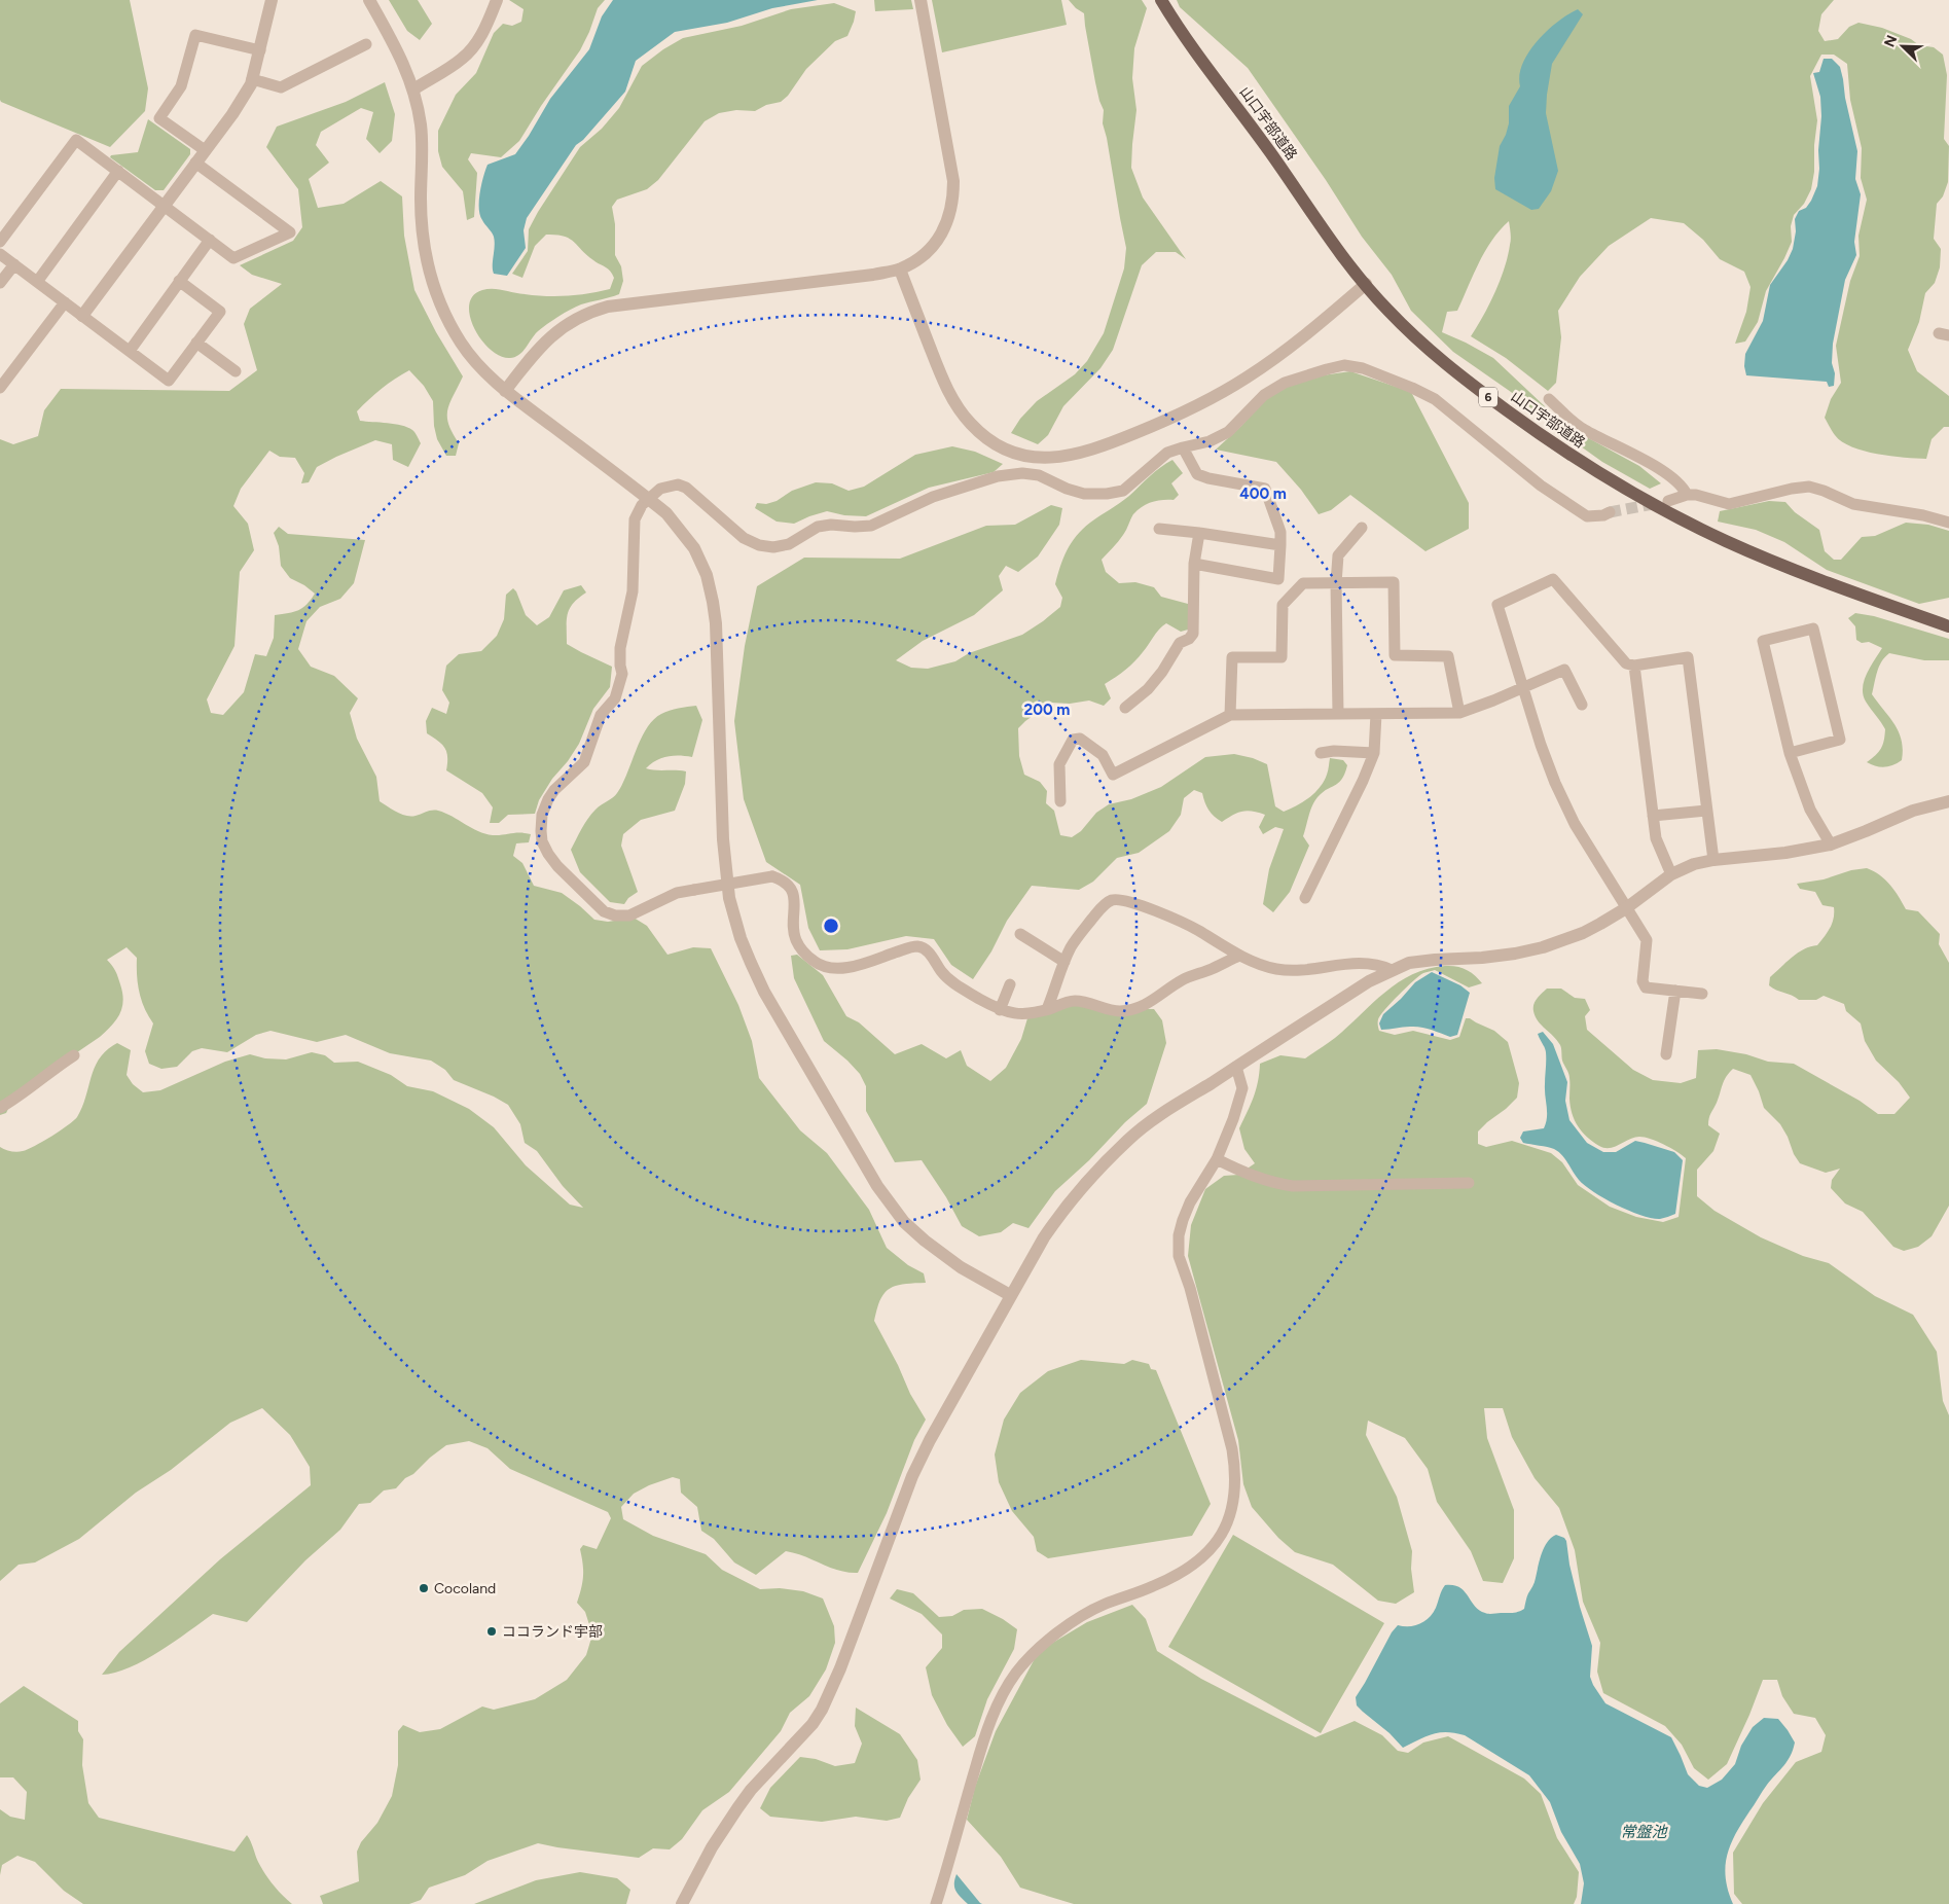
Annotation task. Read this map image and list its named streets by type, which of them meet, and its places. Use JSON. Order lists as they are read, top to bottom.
{
  "streets": {
    "main road": ["山口宇部道路", "6"]
  },
  "water": ["常盤池"],
  "places": ["Cocoland", "ココランド宇部"],
  "north": "top left",
  "rings": ["400 m", "200 m"]
}
